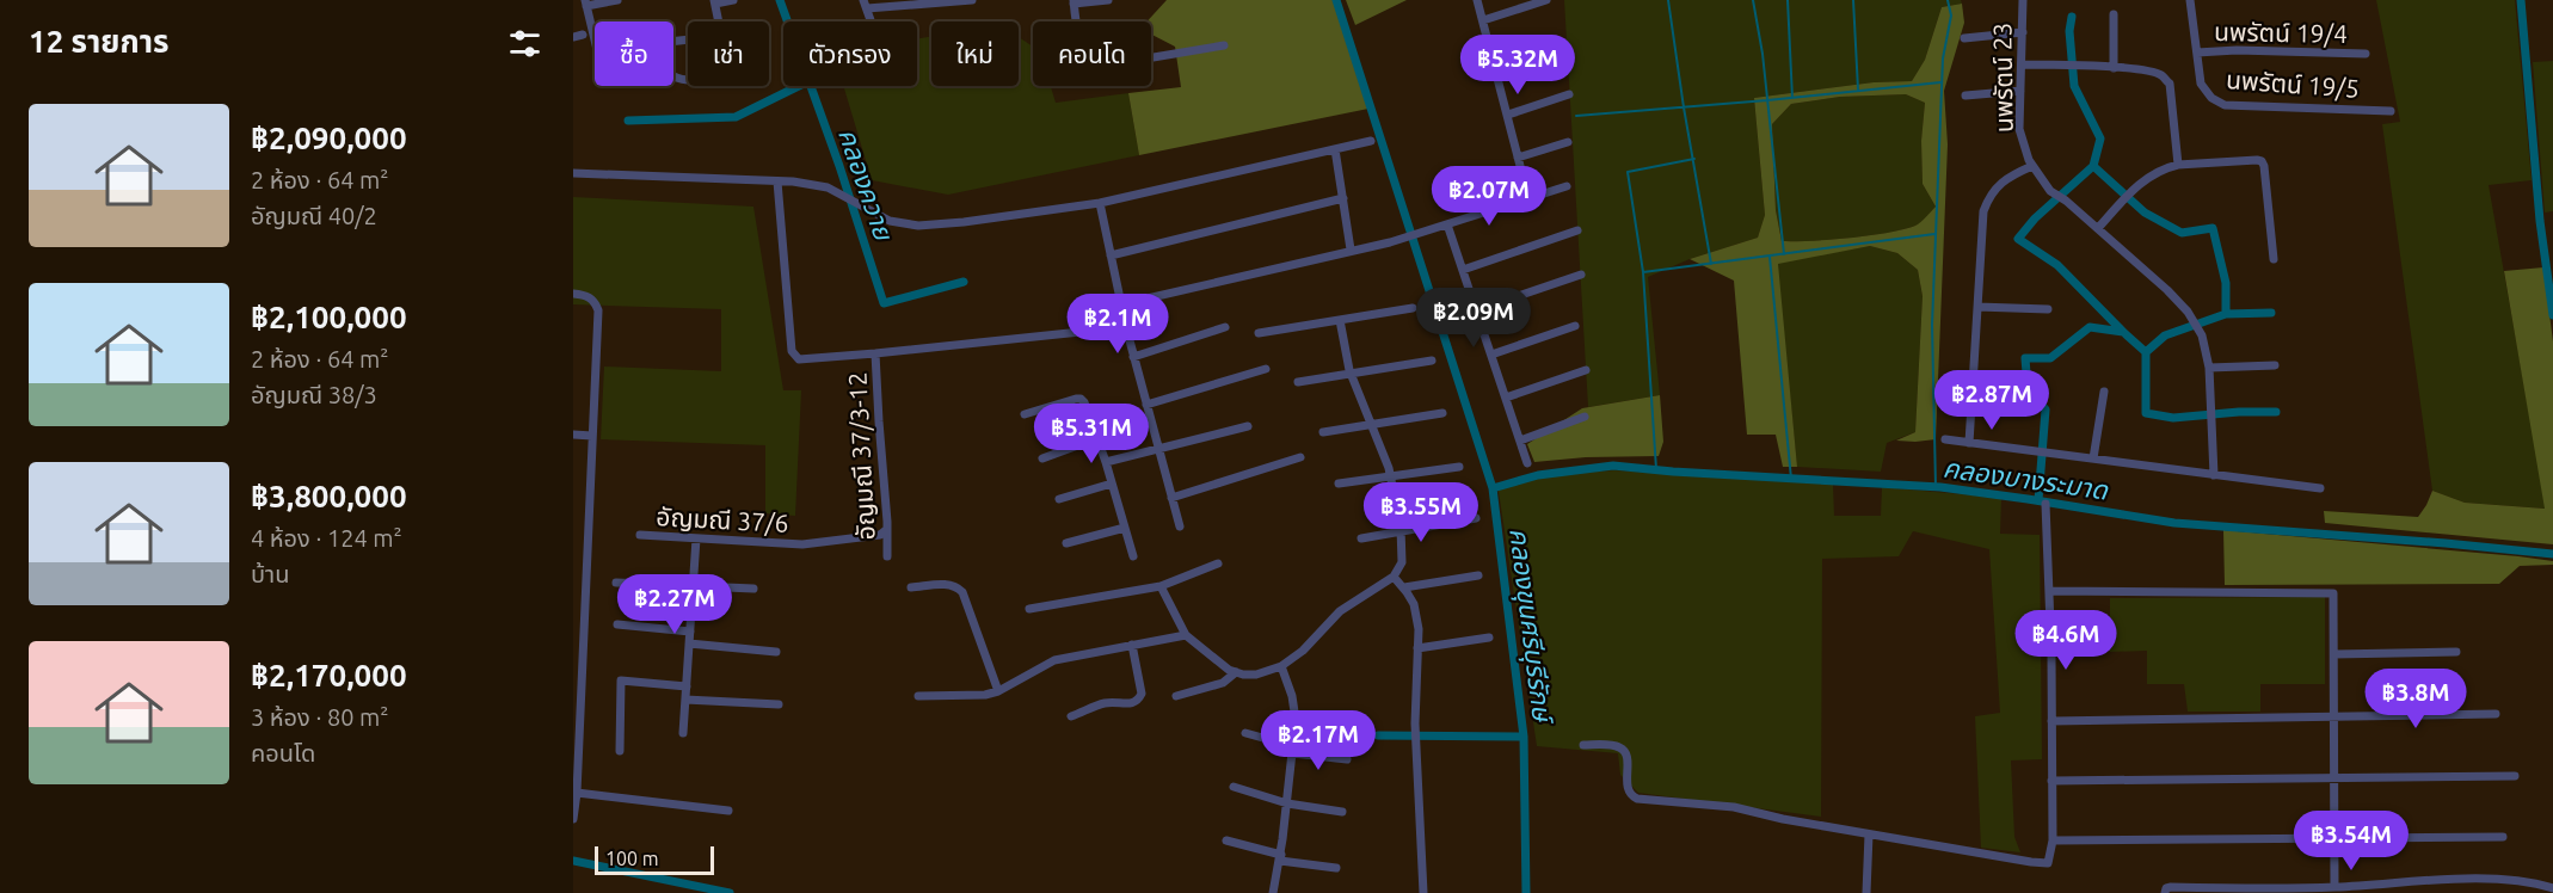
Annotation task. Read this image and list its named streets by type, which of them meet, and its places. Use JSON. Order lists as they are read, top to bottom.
{
  "streets": {
    "street": [
      "นพรัตน์ 19/4",
      "นพรัตน์ 23",
      "นพรัตน์ 19/5",
      "อัญมณี 37/3-12",
      "อัญมณี 37/6"
    ]
  },
  "crossings": [
    ["นพรัตน์ 19/4", "นพรัตน์ 19/5"],
    ["อัญมณี 37/3-12", "อัญมณี 37/6"]
  ],
  "water": ["คลองควาย", "คลองบางระมาด", "คลองขุนศรีบุรีรักษ์"],
  "scale_bar": "100 m",
  "page": {
    "heading": "12 รายการ",
    "chip": [
      "ซื้อ",
      "เช่า",
      "ตัวกรอง",
      "ใหม่",
      "คอนโด"
    ],
    "price": [
      "฿5.32M",
      "฿2.07M",
      "฿2.09M",
      "฿2.1M",
      "฿2.87M",
      "฿5.31M",
      "฿3.55M",
      "฿2.27M",
      "฿4.6M",
      "฿3.8M",
      "฿2.17M",
      "฿3.54M"
    ],
    "list": [
      {
        "name": "฿2,090,000",
        "note": "2 ห้อง · 64 m² · อัญมณี 40/2"
      },
      {
        "name": "฿2,100,000",
        "note": "2 ห้อง · 64 m² · อัญมณี 38/3"
      },
      {
        "name": "฿3,800,000",
        "note": "4 ห้อง · 124 m² · บ้าน"
      },
      {
        "name": "฿2,170,000",
        "note": "3 ห้อง · 80 m² · คอนโด"
      }
    ],
    "scale": "100 m"
  }
}
